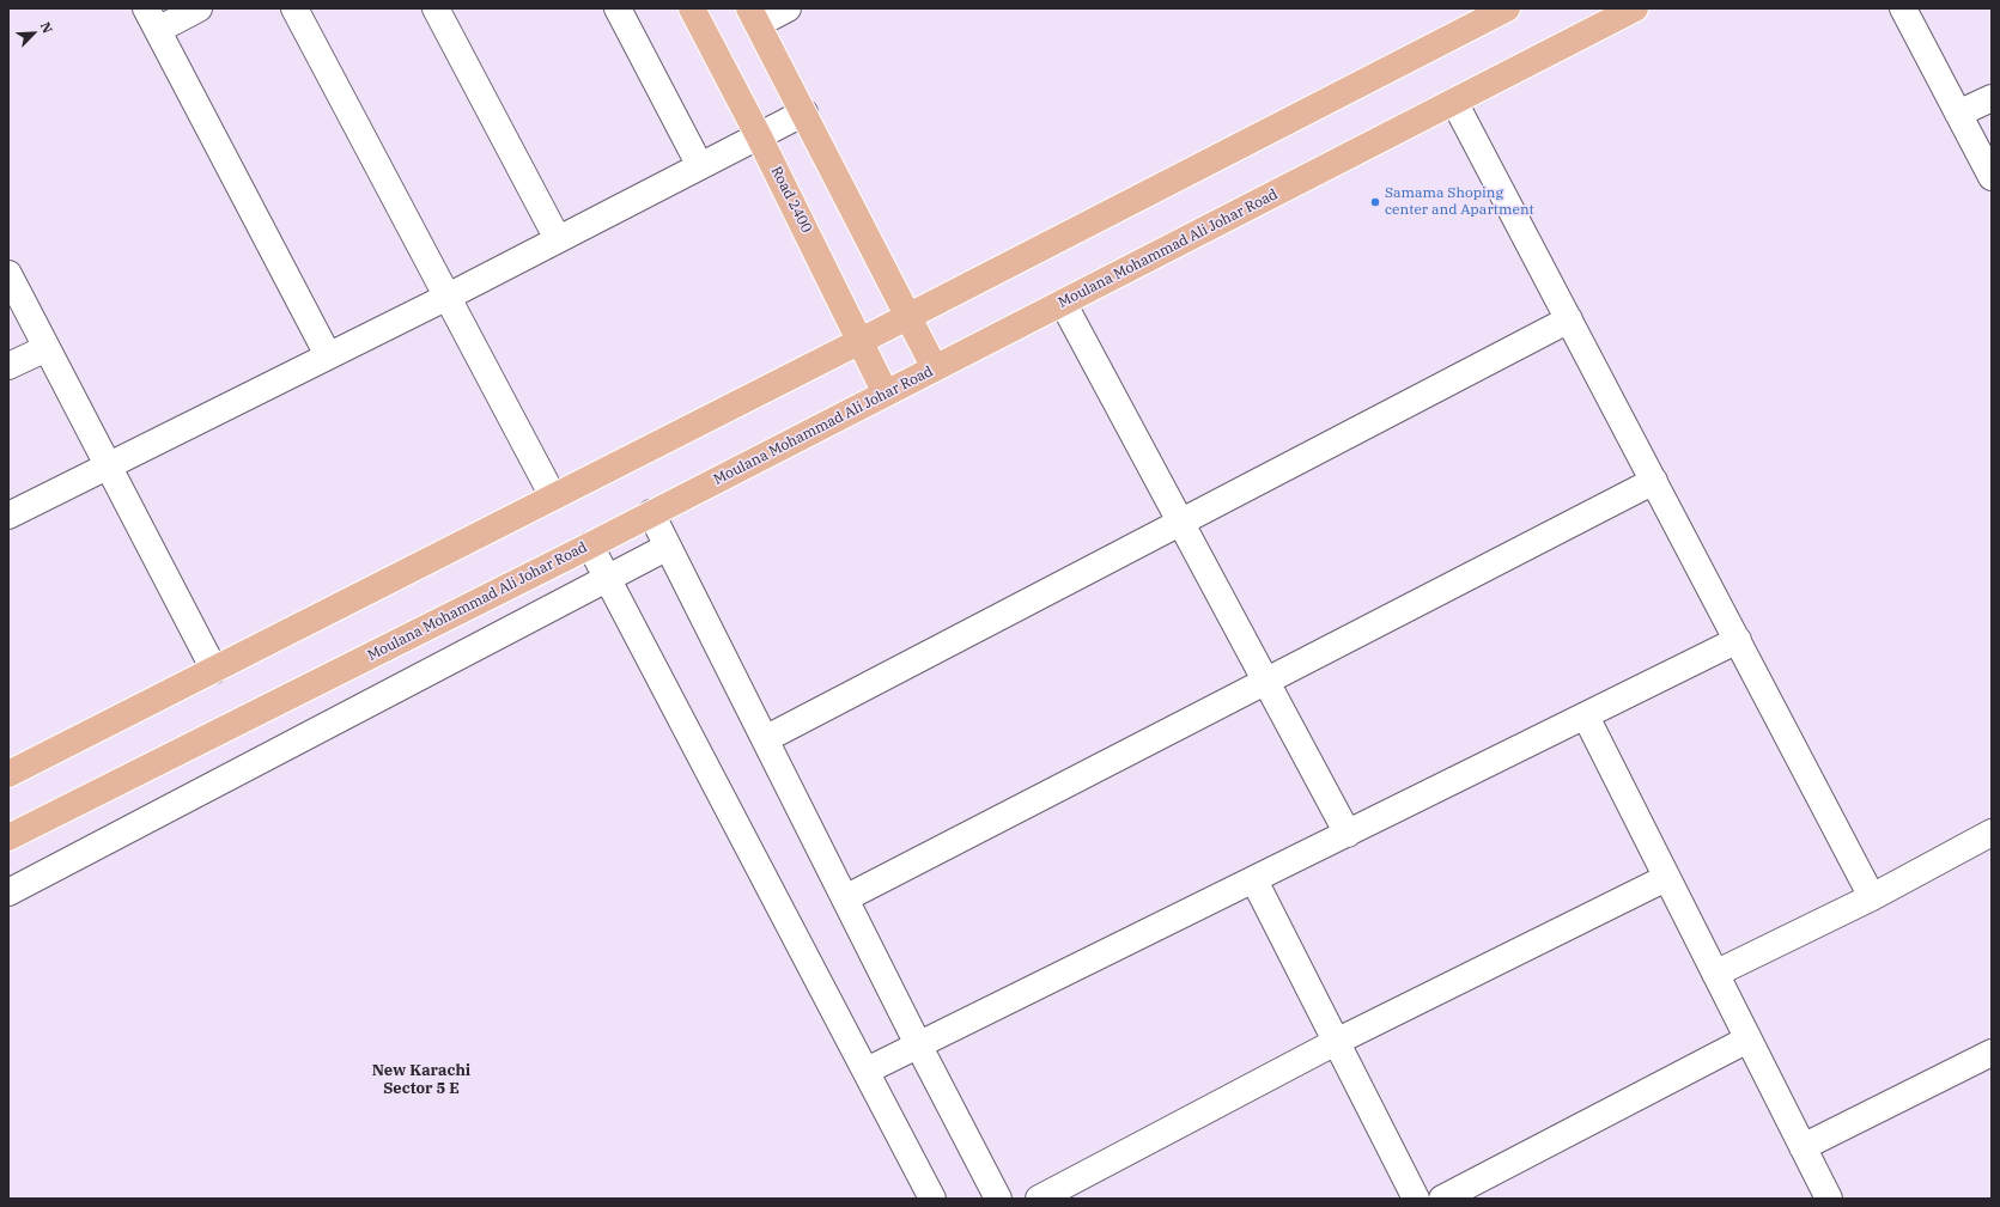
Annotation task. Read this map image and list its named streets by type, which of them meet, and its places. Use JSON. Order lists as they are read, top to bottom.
{
  "streets": {
    "main road": ["Road 2400", "Moulana Mohammad Ali Johar Road"]
  },
  "crossings": [
    ["Road 2400", "Moulana Mohammad Ali Johar Road"]
  ],
  "districts": ["New Karachi Sector 5 E"],
  "places": ["Samama Shoping center and Apartment"],
  "north": "top right"
}
